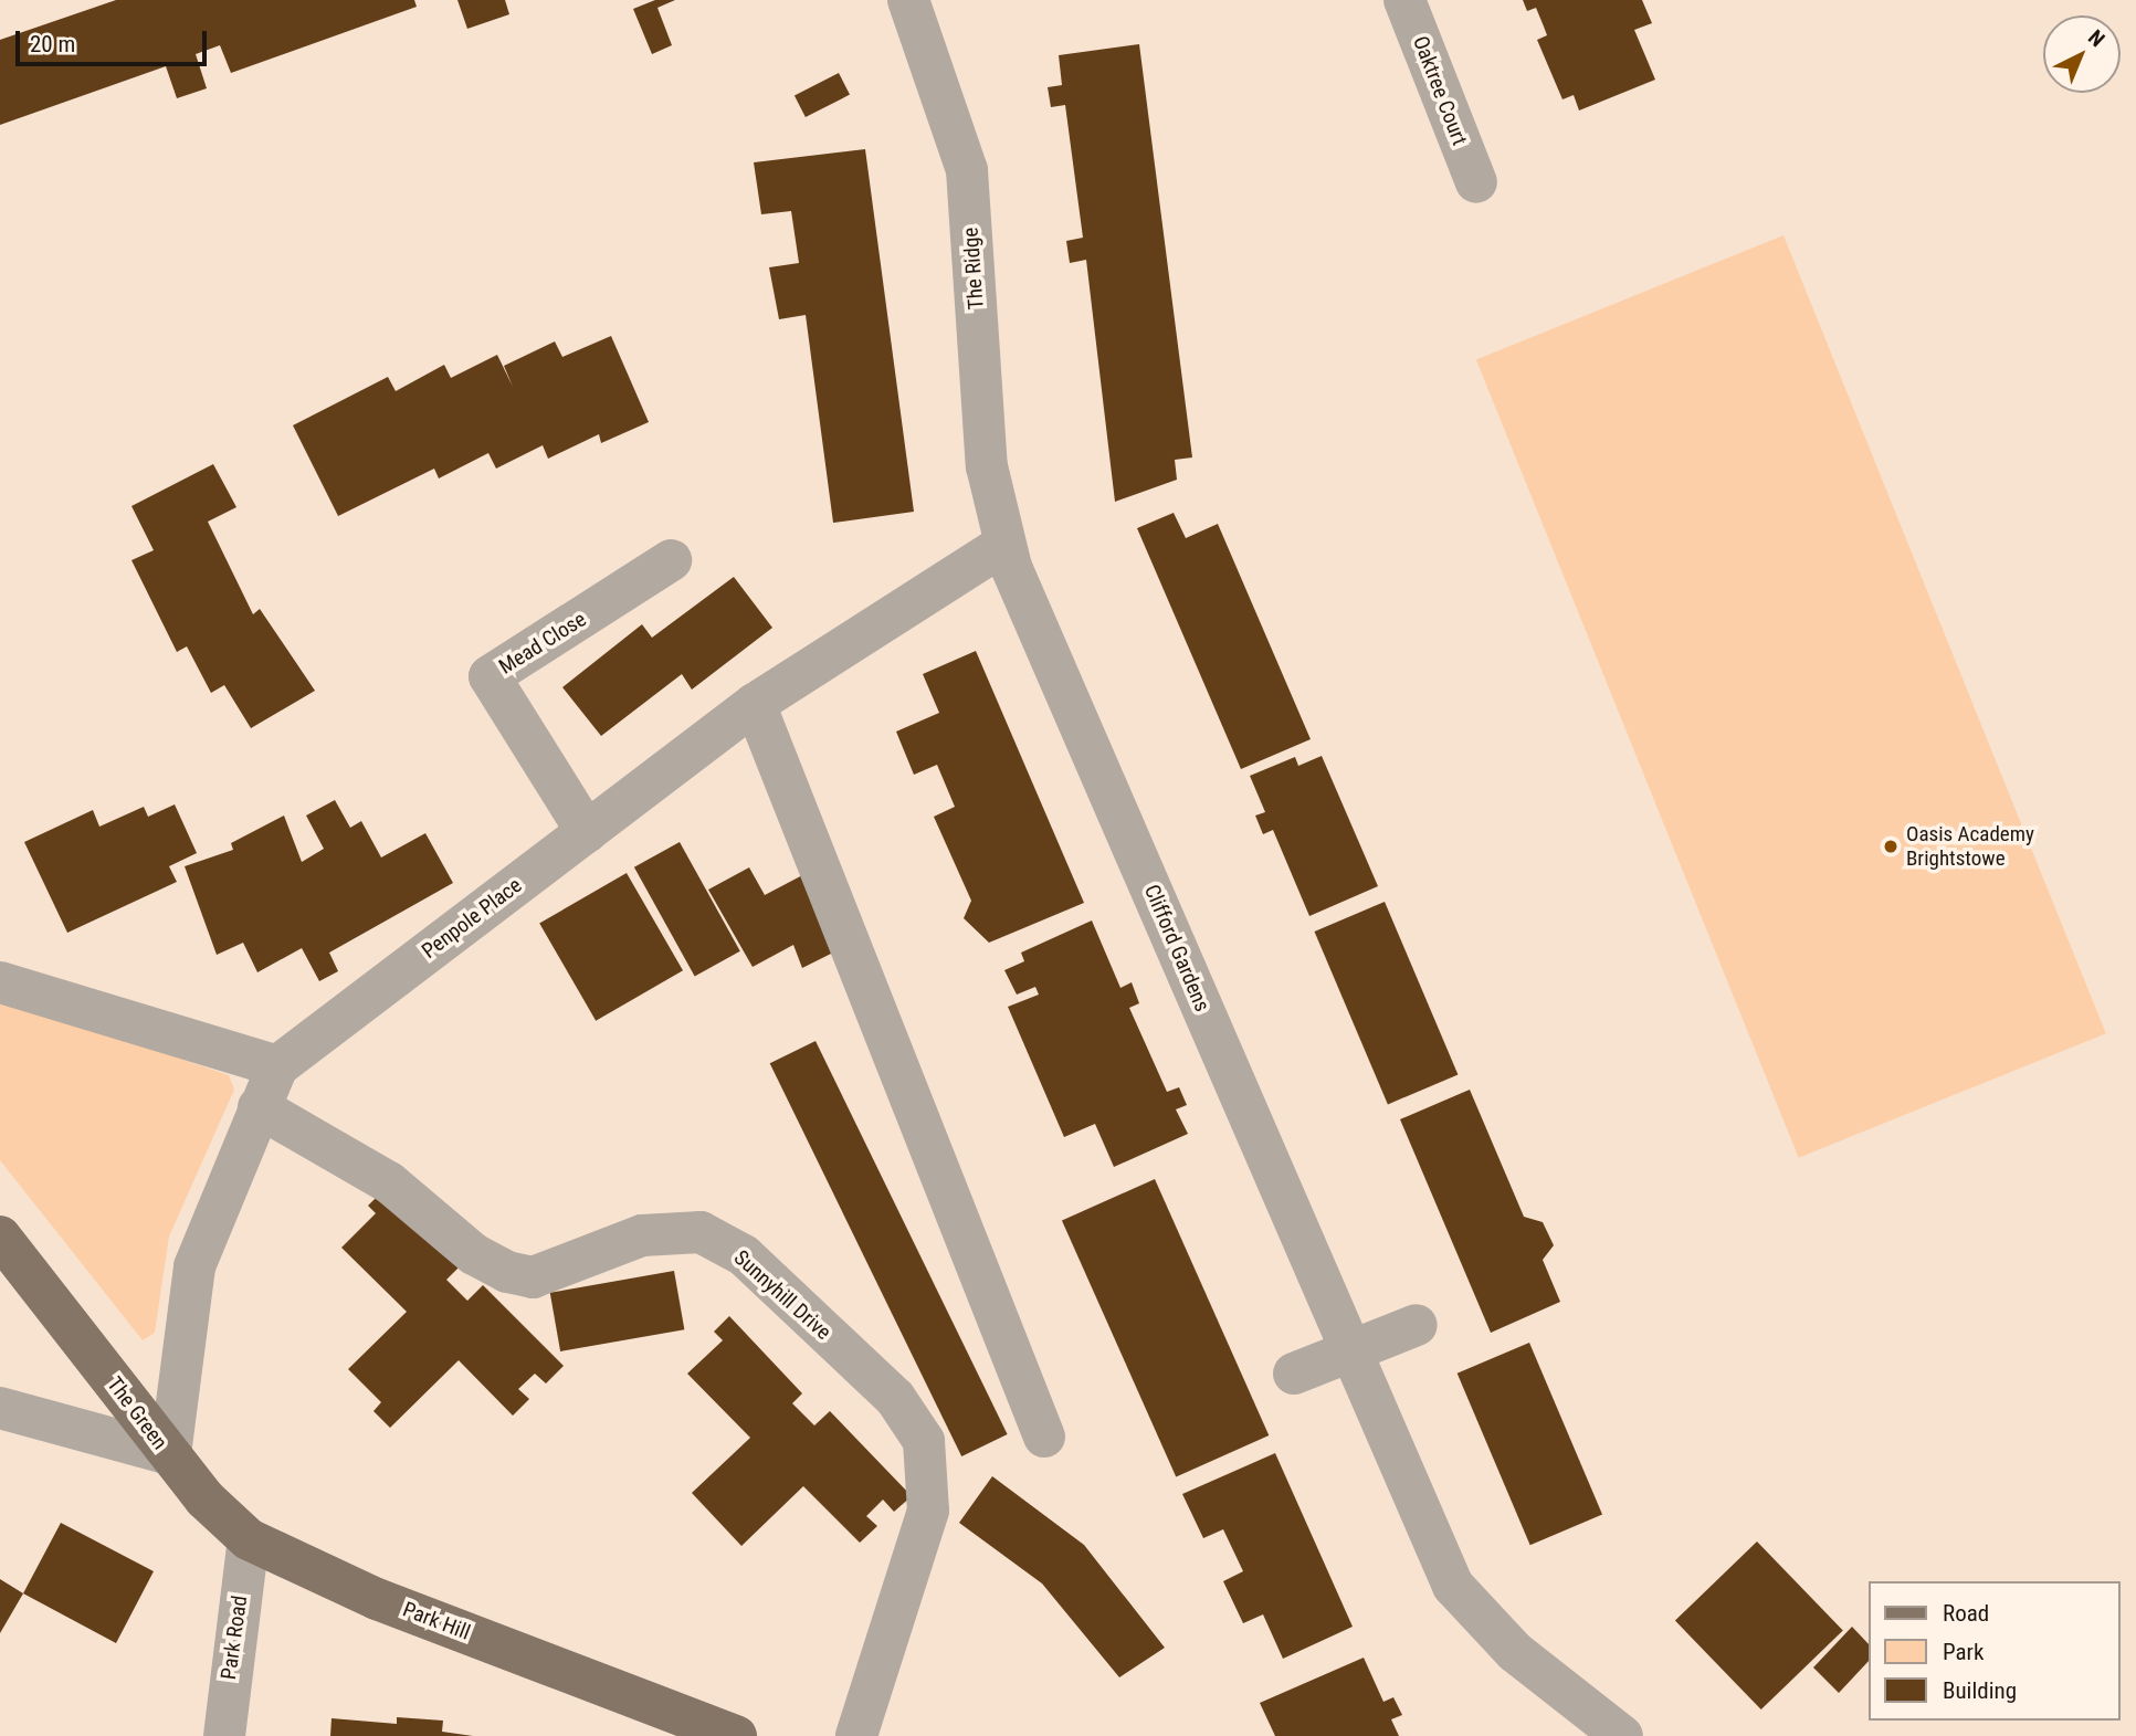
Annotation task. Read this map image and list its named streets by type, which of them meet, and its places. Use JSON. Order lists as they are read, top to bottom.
{
  "streets": {
    "main road": ["The Green", "Park Hill"],
    "street": [
      "Oaktree Court",
      "The Ridge",
      "Mead Close",
      "Penpole Place",
      "Clifford Gardens",
      "Sunnyhill Drive",
      "Park Road"
    ]
  },
  "crossings": [
    ["The Ridge", "Penpole Place"],
    ["The Ridge", "Clifford Gardens"],
    ["Mead Close", "Penpole Place"],
    ["Penpole Place", "Clifford Gardens"],
    ["Penpole Place", "Sunnyhill Drive"],
    ["Penpole Place", "The Green"],
    ["Penpole Place", "Park Hill"],
    ["The Green", "Park Hill"],
    ["Park Hill", "Park Road"]
  ],
  "places": ["Oasis Academy Brightstowe"],
  "legend": ["Road", "Park", "Building"],
  "scale_bar": "20 m",
  "north": "top right"
}
